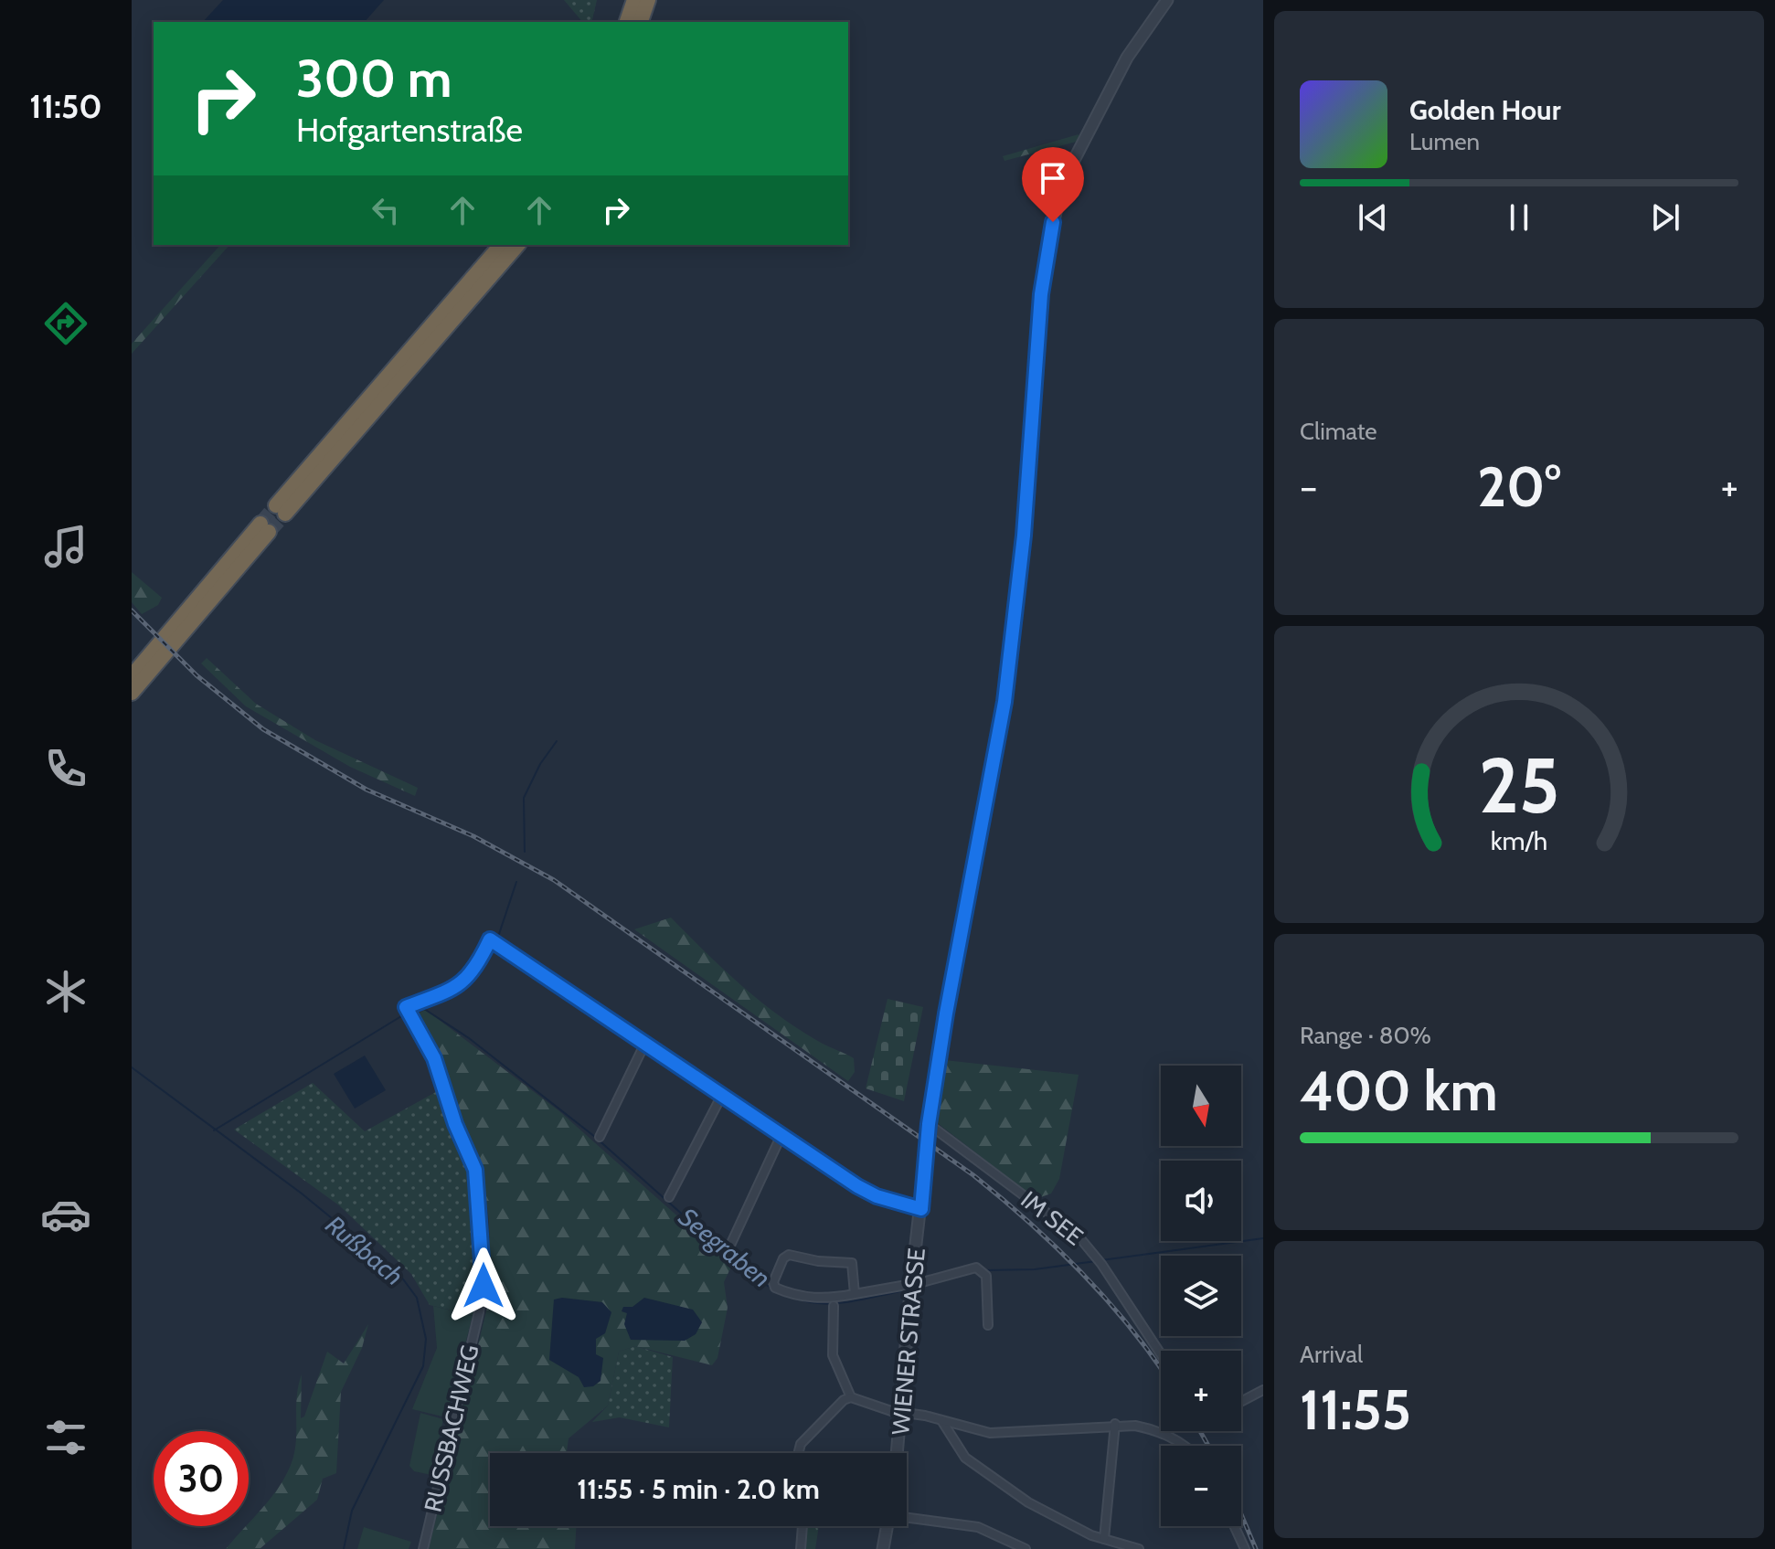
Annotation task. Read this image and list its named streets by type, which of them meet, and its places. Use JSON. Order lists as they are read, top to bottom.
{
  "streets": {
    "street": ["IM SEE", "WIENER STRASSE", "RUSSBACHWEG"]
  },
  "crossings": [
    ["IM SEE", "WIENER STRASSE"]
  ],
  "water": ["Seegraben", "Rußbach"],
  "north": "bottom",
  "page": {
    "tabs": "11:50",
    "turn": ["300 m", "Hofgartenstraße"],
    "song": ["Golden Hour", "Lumen"],
    "tile": [
      "Climate",
      ["Range · 80%", "400 km"],
      ["Arrival", "11:55"]
    ],
    "heat": ["−", "20°", "+"],
    "map_buttons": ["+", "−"],
    "limit": "30",
    "trip": "11:55 · 5 min · 2.0 km",
    "gauge": ["25", "km/h"]
  }
}
